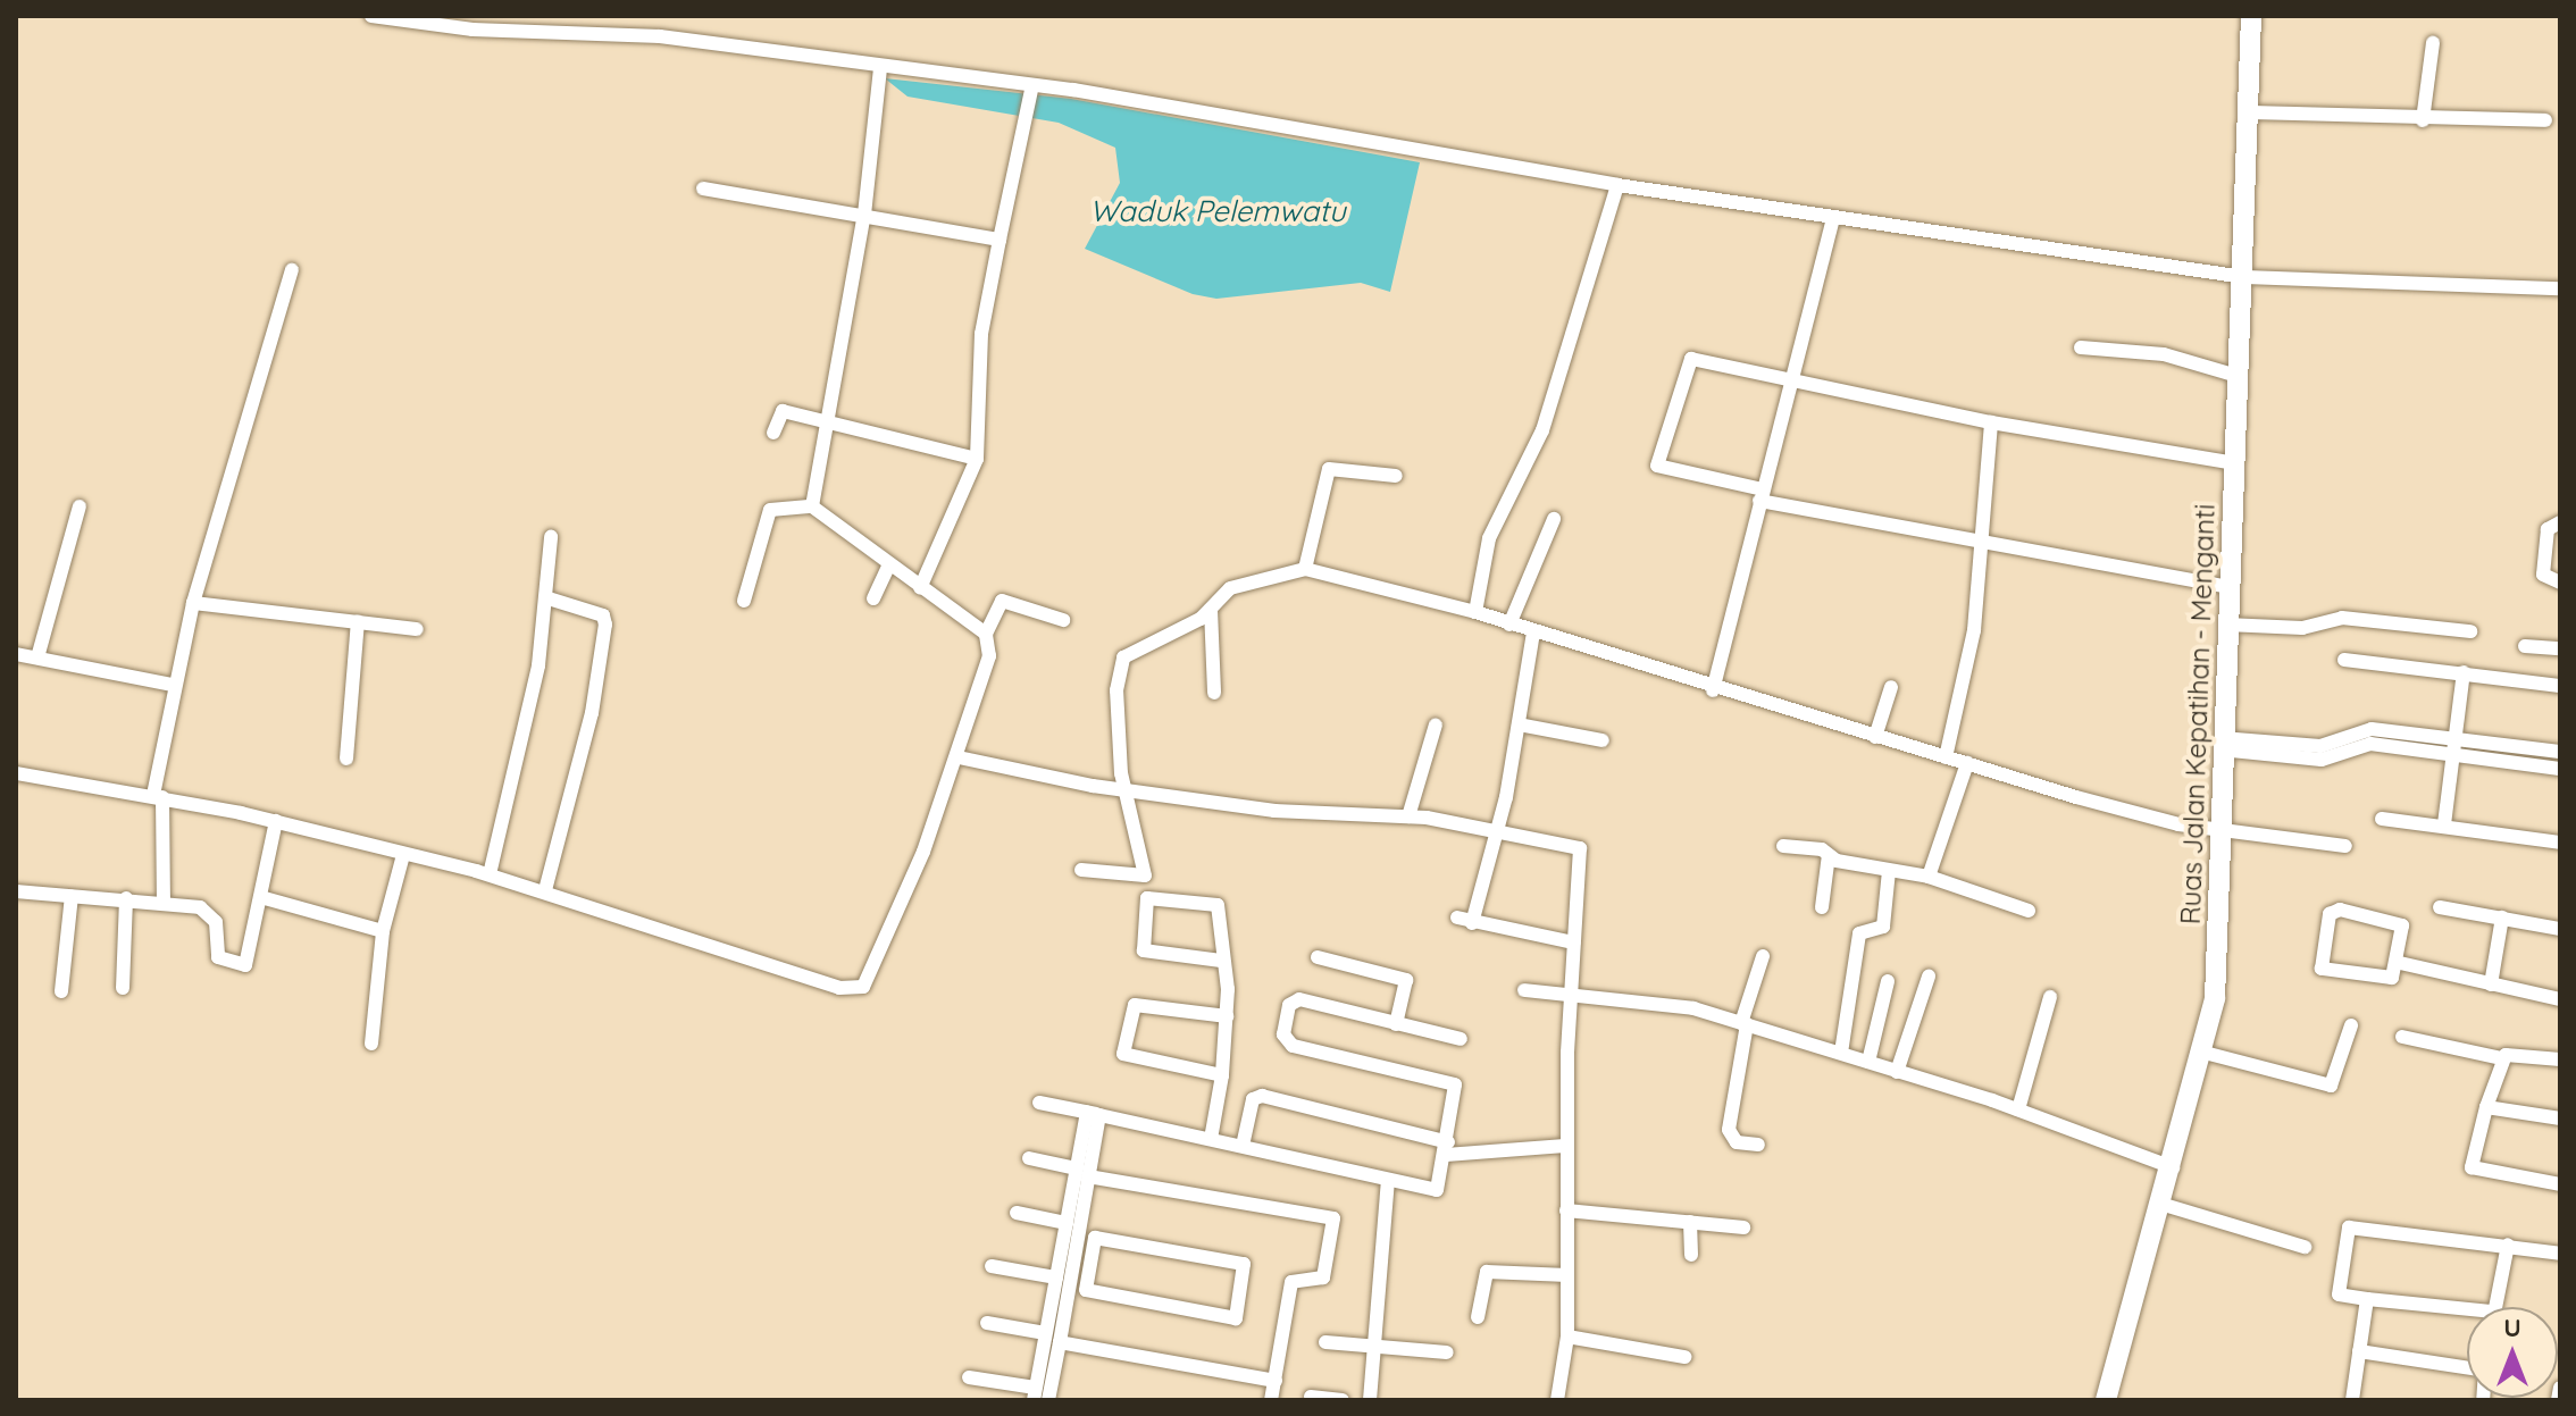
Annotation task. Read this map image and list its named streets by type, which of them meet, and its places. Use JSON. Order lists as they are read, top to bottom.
{
  "streets": {
    "main road": ["Ruas Jalan Kepatihan - Menganti"]
  },
  "water": ["Waduk Pelemwatu"],
  "north": "top"
}
